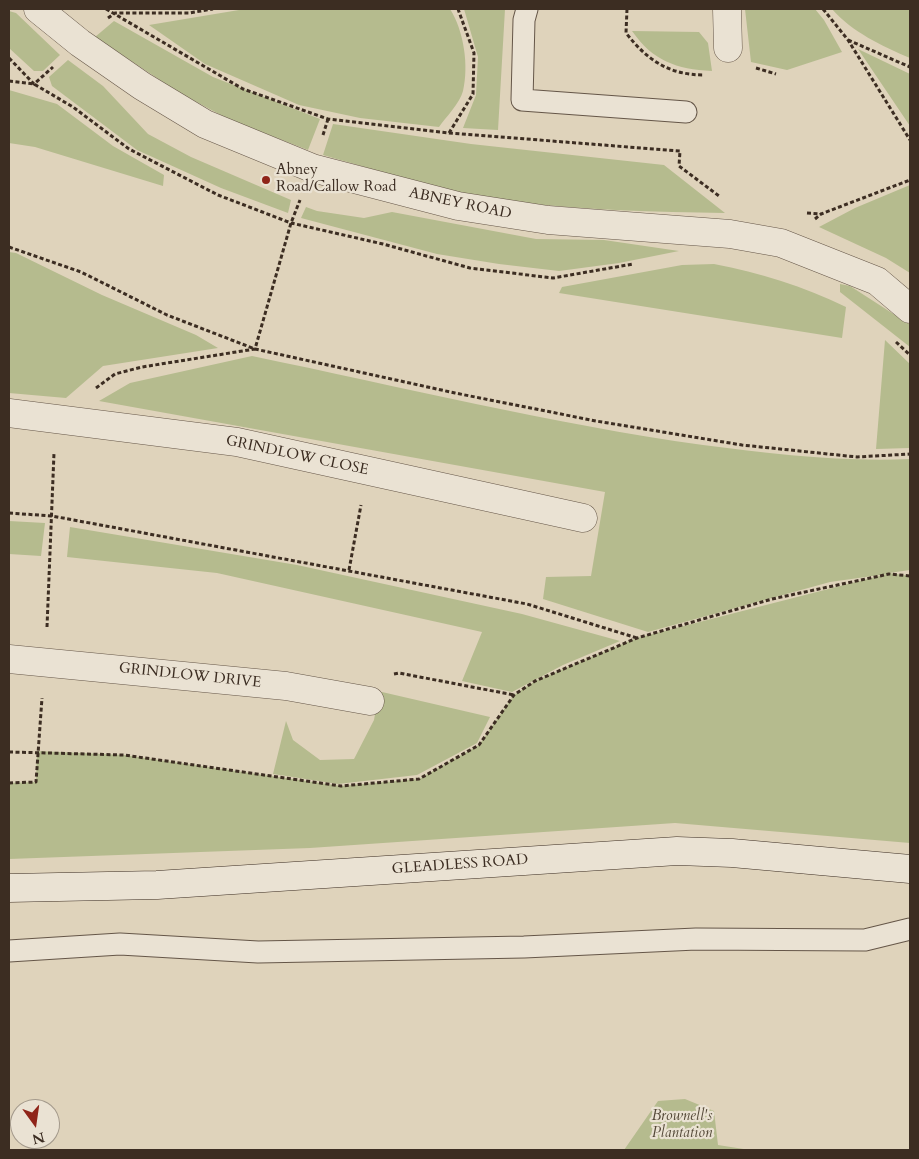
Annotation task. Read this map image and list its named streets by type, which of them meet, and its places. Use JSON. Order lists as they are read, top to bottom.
{
  "streets": {
    "street": [
      "ABNEY ROAD",
      "GRINDLOW CLOSE",
      "GRINDLOW DRIVE",
      "GLEADLESS ROAD"
    ]
  },
  "parks": ["Brownell's Plantation"],
  "places": ["Abney Road/Callow Road"],
  "north": "bottom"
}
